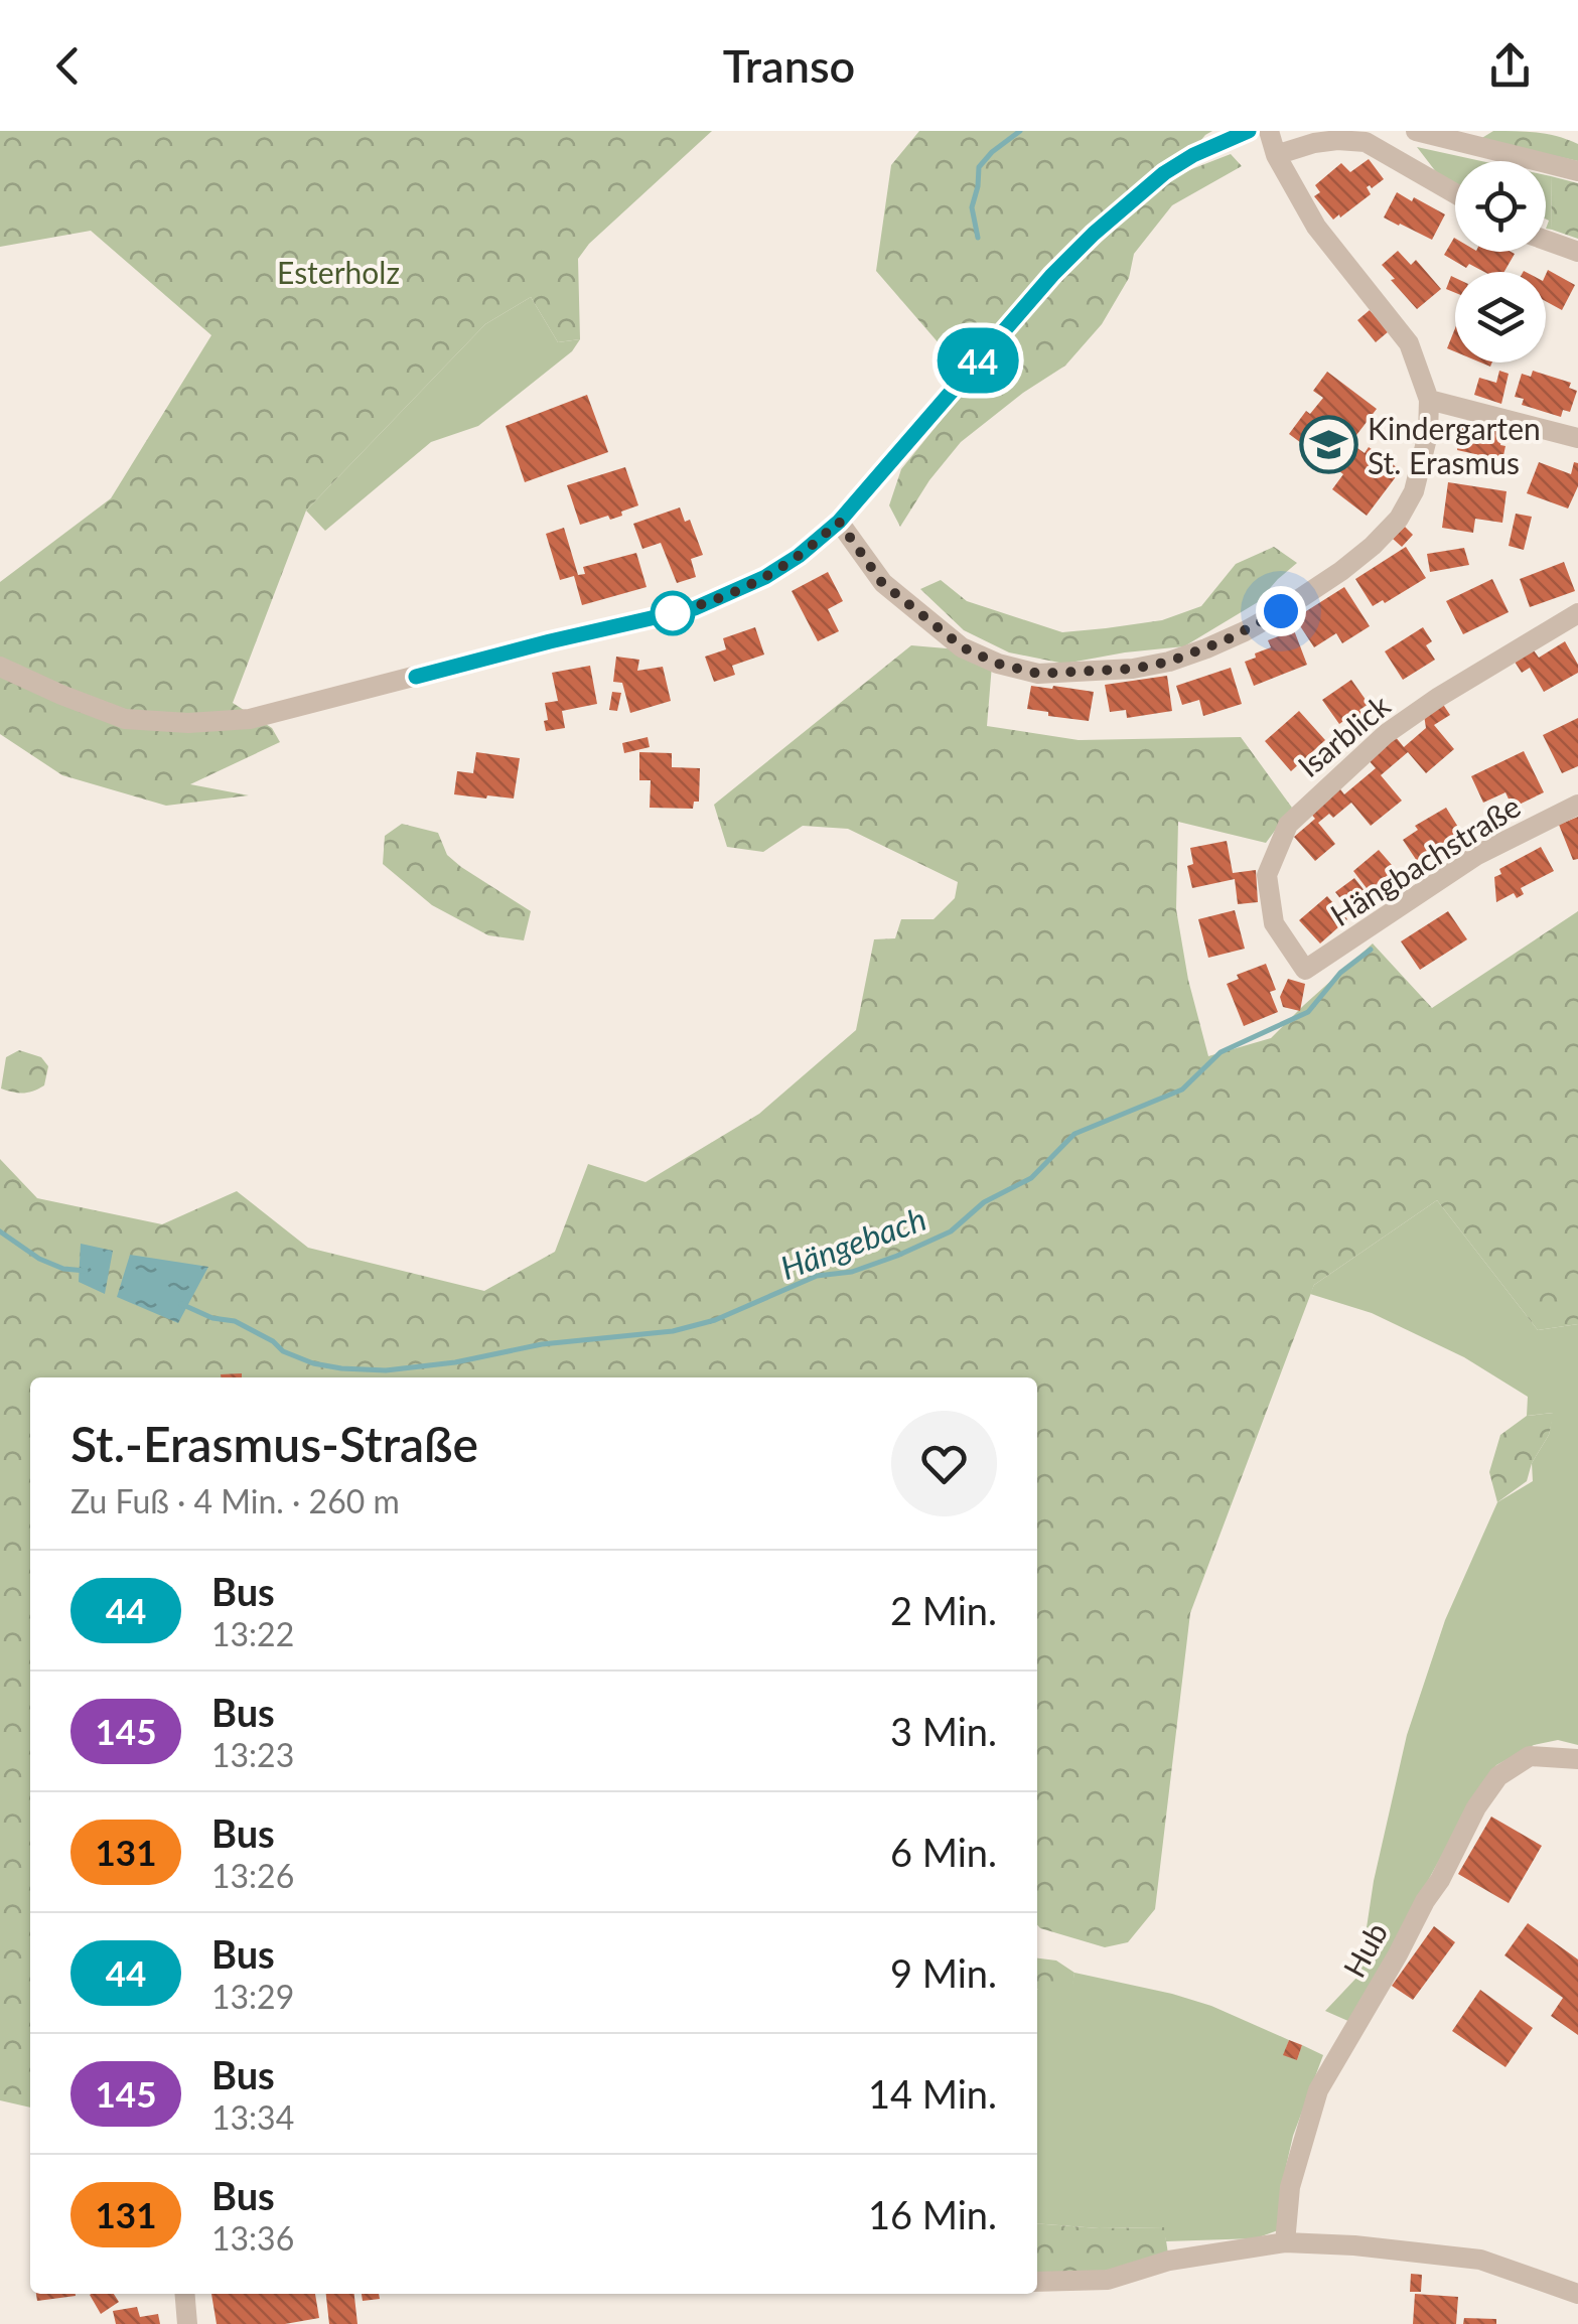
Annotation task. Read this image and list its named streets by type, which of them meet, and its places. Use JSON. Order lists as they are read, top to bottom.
{
  "streets": {
    "street": ["Isarblick", "Hängbachstraße", "Hub"]
  },
  "crossings": [
    ["Isarblick", "Hängbachstraße"]
  ],
  "water": ["Hängebach"],
  "parks": ["Esterholz"],
  "places": {
    "school or university": ["Kindergarten St. Erasmus"]
  },
  "lines": ["bus line 44"],
  "page": {
    "header": "Transo",
    "on_map": "44",
    "heading": ["St.-Erasmus-Straße", "Zu Fuß · 4 Min. · 260 m"],
    "list": [
      {
        "mark": "44",
        "name": "Bus",
        "note": "13:22",
        "value": "2 Min."
      },
      {
        "mark": "145",
        "name": "Bus",
        "note": "13:23",
        "value": "3 Min."
      },
      {
        "mark": "131",
        "name": "Bus",
        "note": "13:26",
        "value": "6 Min."
      },
      {
        "mark": "44",
        "name": "Bus",
        "note": "13:29",
        "value": "9 Min."
      },
      {
        "mark": "145",
        "name": "Bus",
        "note": "13:34",
        "value": "14 Min."
      },
      {
        "mark": "131",
        "name": "Bus",
        "note": "13:36",
        "value": "16 Min."
      }
    ]
  }
}
